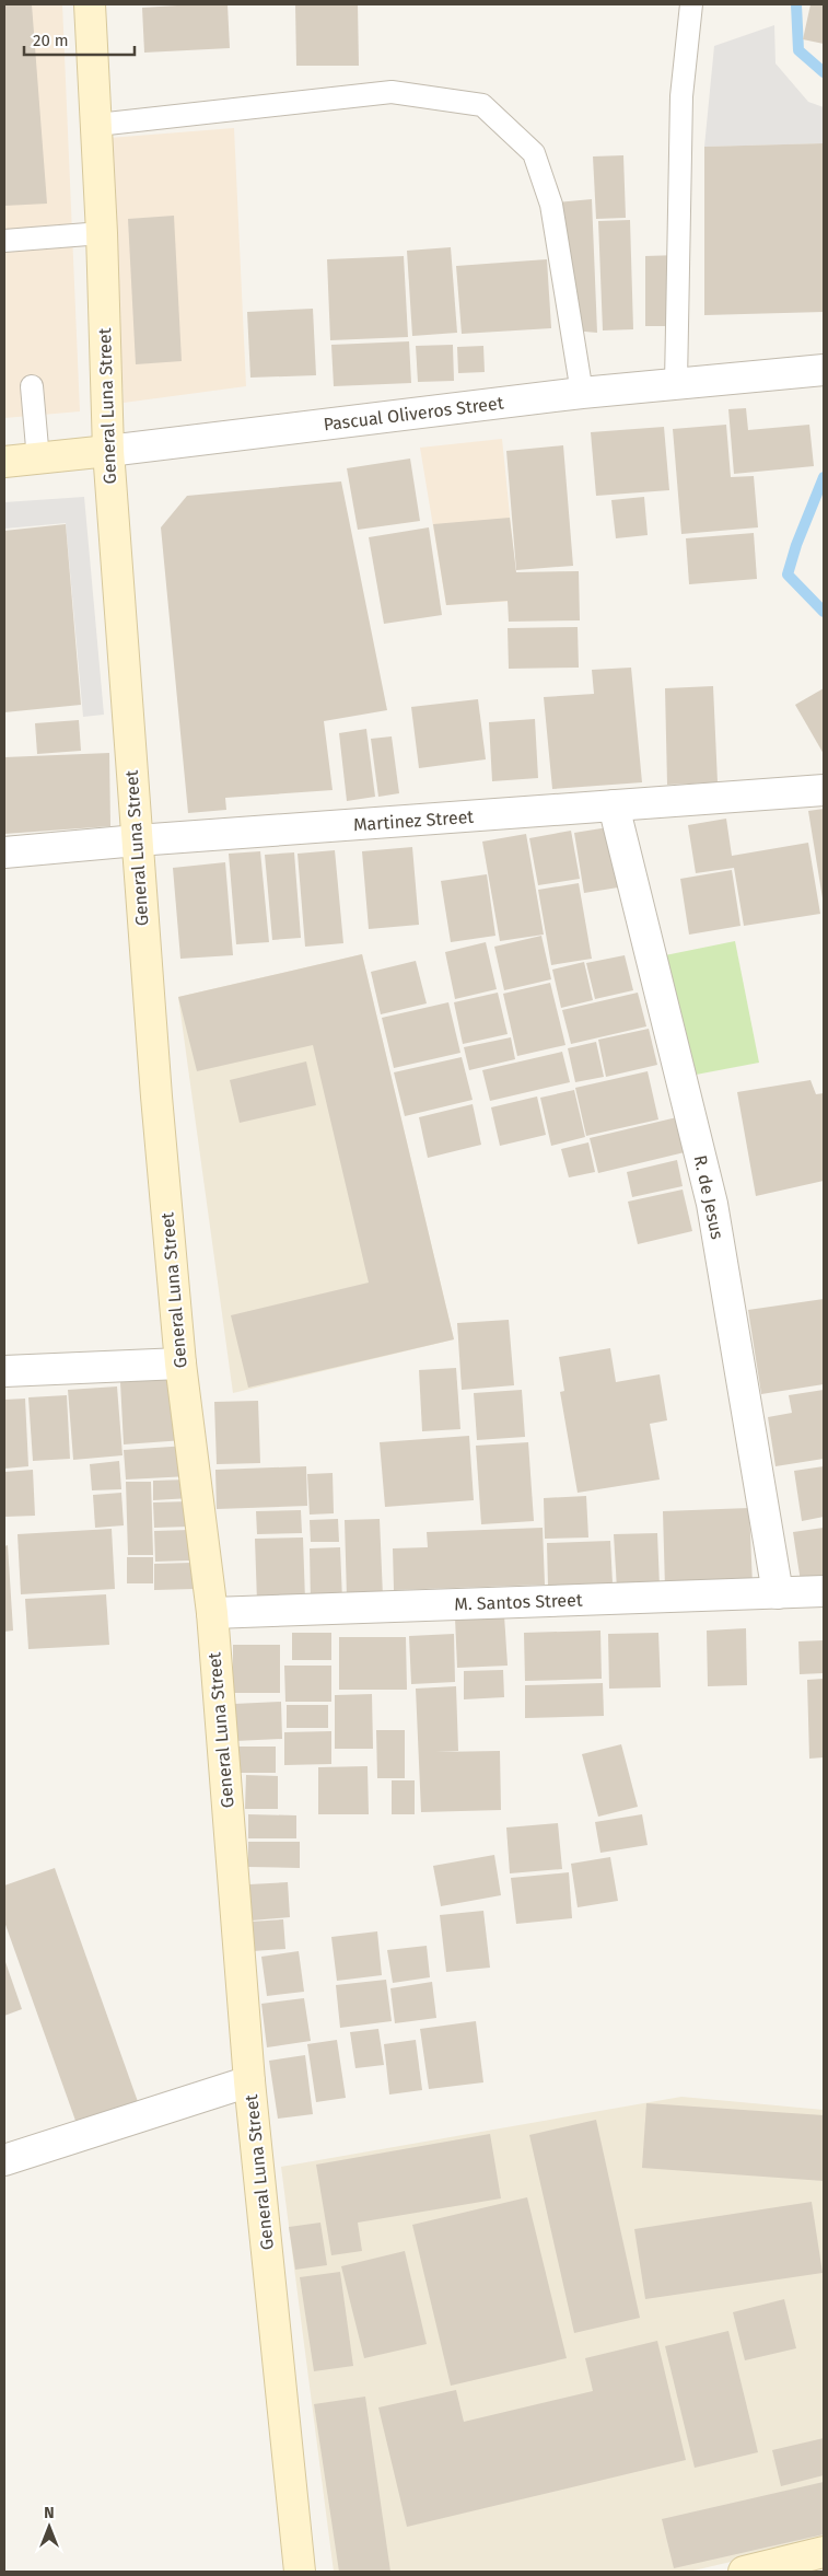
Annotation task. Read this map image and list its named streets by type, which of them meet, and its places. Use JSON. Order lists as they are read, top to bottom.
{
  "streets": {
    "main road": ["General Luna Street", "Pascual Oliveros Street"],
    "street": ["Martinez Street", "R. de Jesus", "M. Santos Street"]
  },
  "crossings": [
    ["General Luna Street", "Pascual Oliveros Street"],
    ["General Luna Street", "Martinez Street"],
    ["General Luna Street", "M. Santos Street"],
    ["Martinez Street", "R. de Jesus"],
    ["R. de Jesus", "M. Santos Street"]
  ],
  "scale_bar": "20 m",
  "north": "top"
}
